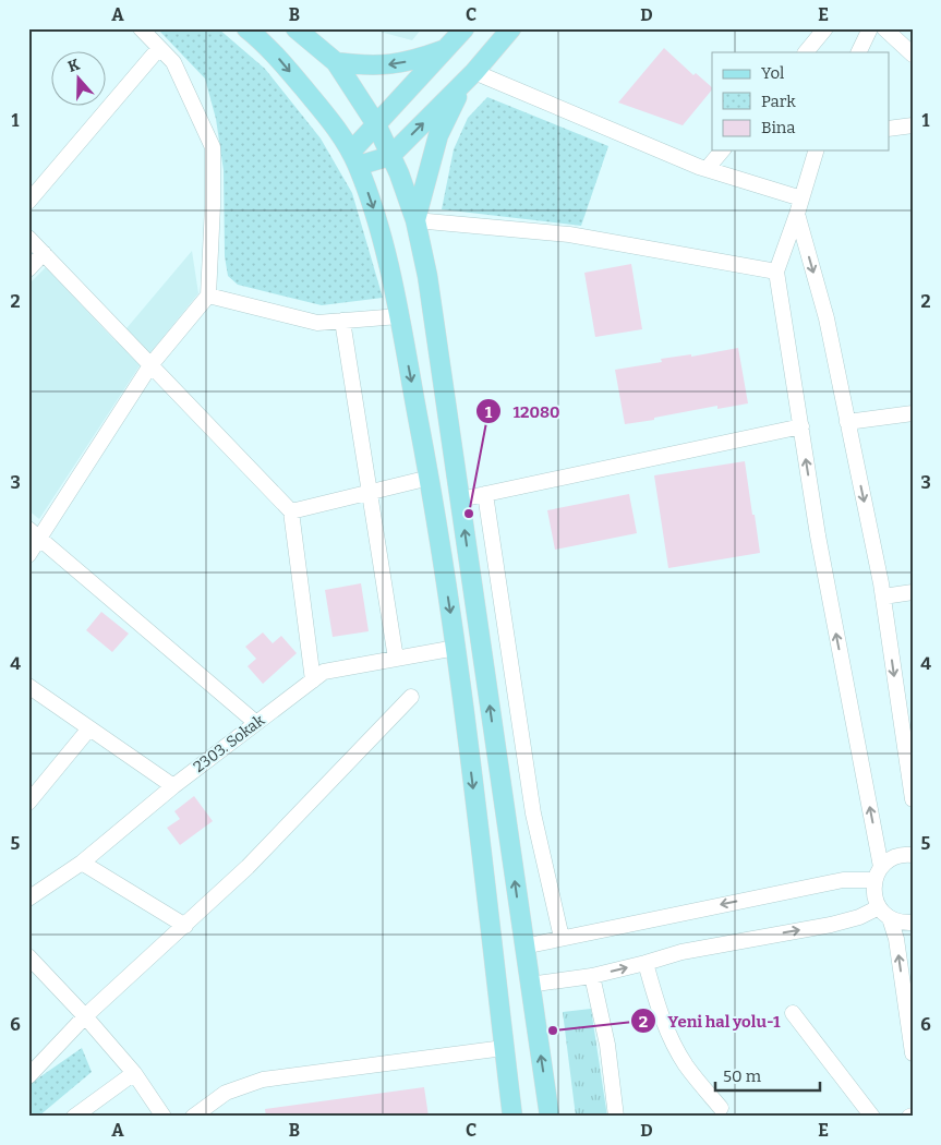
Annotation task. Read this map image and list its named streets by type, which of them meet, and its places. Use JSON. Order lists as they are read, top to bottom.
{
  "streets": {
    "street": ["2303. Sokak"]
  },
  "places": ["12080", "Yeni hal yolu-1"],
  "legend": ["Yol", "Park", "Bina"],
  "scale_bar": "50 m",
  "north": "top",
  "grid": {
    "columns": [
      "A",
      "B",
      "C",
      "D",
      "E"
    ],
    "rows": [
      "1",
      "2",
      "3",
      "4",
      "5",
      "6"
    ]
  }
}
